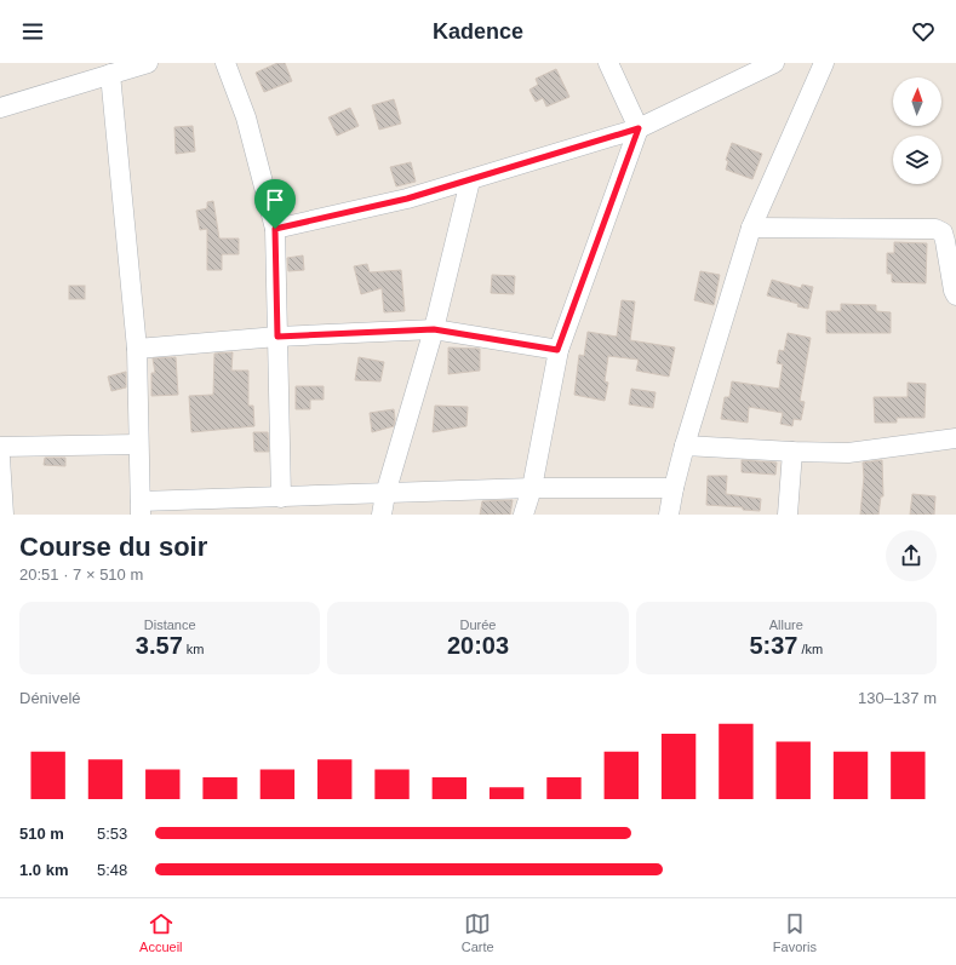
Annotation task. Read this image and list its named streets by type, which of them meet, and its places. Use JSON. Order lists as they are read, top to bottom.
{
  "north": "top",
  "page": {
    "header": "Kadence",
    "heading": ["Course du soir", "20:51 · 7 × 510 m"],
    "stats": [
      ["Distance", "3.57 km"],
      ["Durée", "20:03"],
      ["Allure", "5:37 /km"]
    ],
    "chart": ["Dénivelé", "130–137 m"],
    "list": [
      {
        "name": "510 m",
        "note": "5:53"
      },
      {
        "name": "1.0 km",
        "note": "5:48"
      }
    ],
    "tabs": ["Accueil", "Carte", "Favoris"]
  }
}
